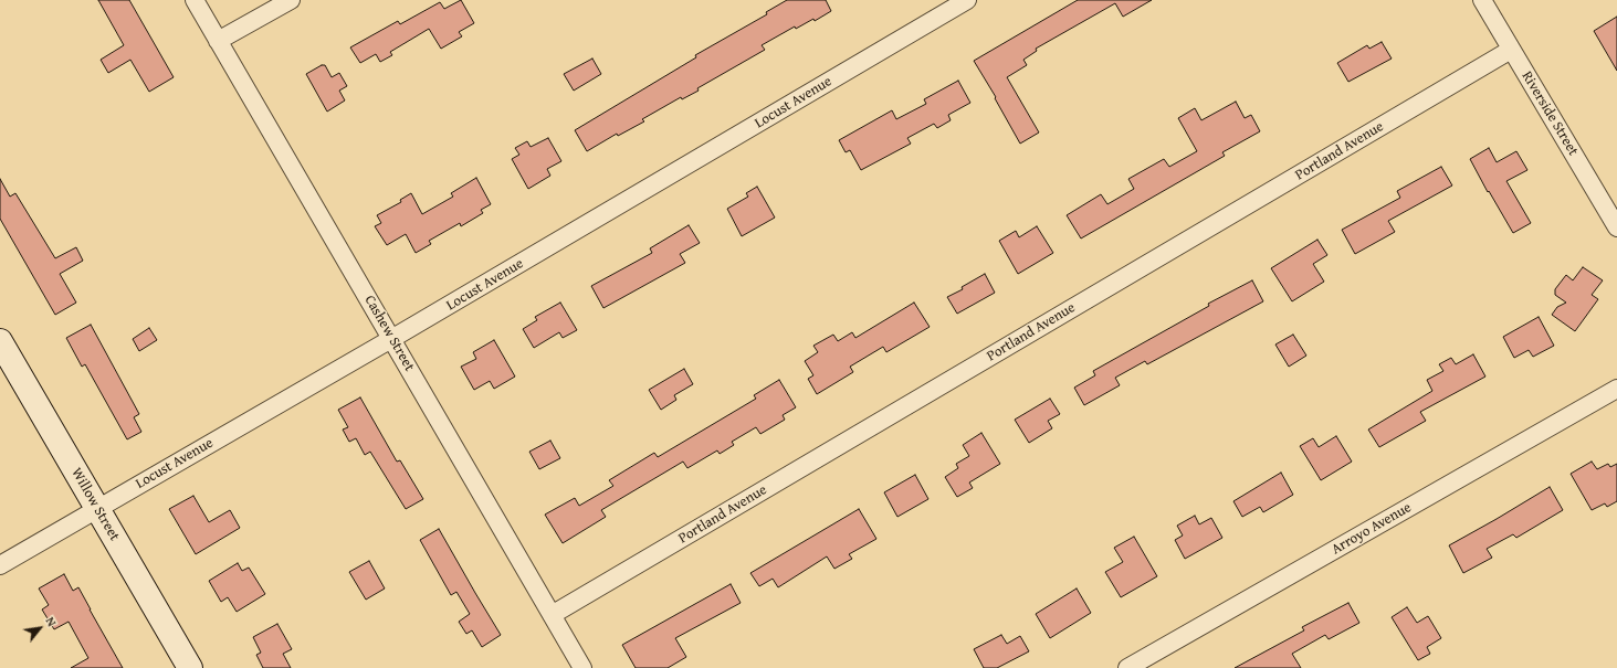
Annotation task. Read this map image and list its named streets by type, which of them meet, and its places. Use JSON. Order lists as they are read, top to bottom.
{
  "streets": {
    "street": [
      "Locust Avenue",
      "Riverside Street",
      "Portland Avenue",
      "Cashew Street",
      "Willow Street",
      "Arroyo Avenue"
    ]
  },
  "crossings": [
    ["Locust Avenue", "Cashew Street"],
    ["Locust Avenue", "Willow Street"],
    ["Riverside Street", "Portland Avenue"],
    ["Portland Avenue", "Cashew Street"]
  ],
  "north": "top right"
}
